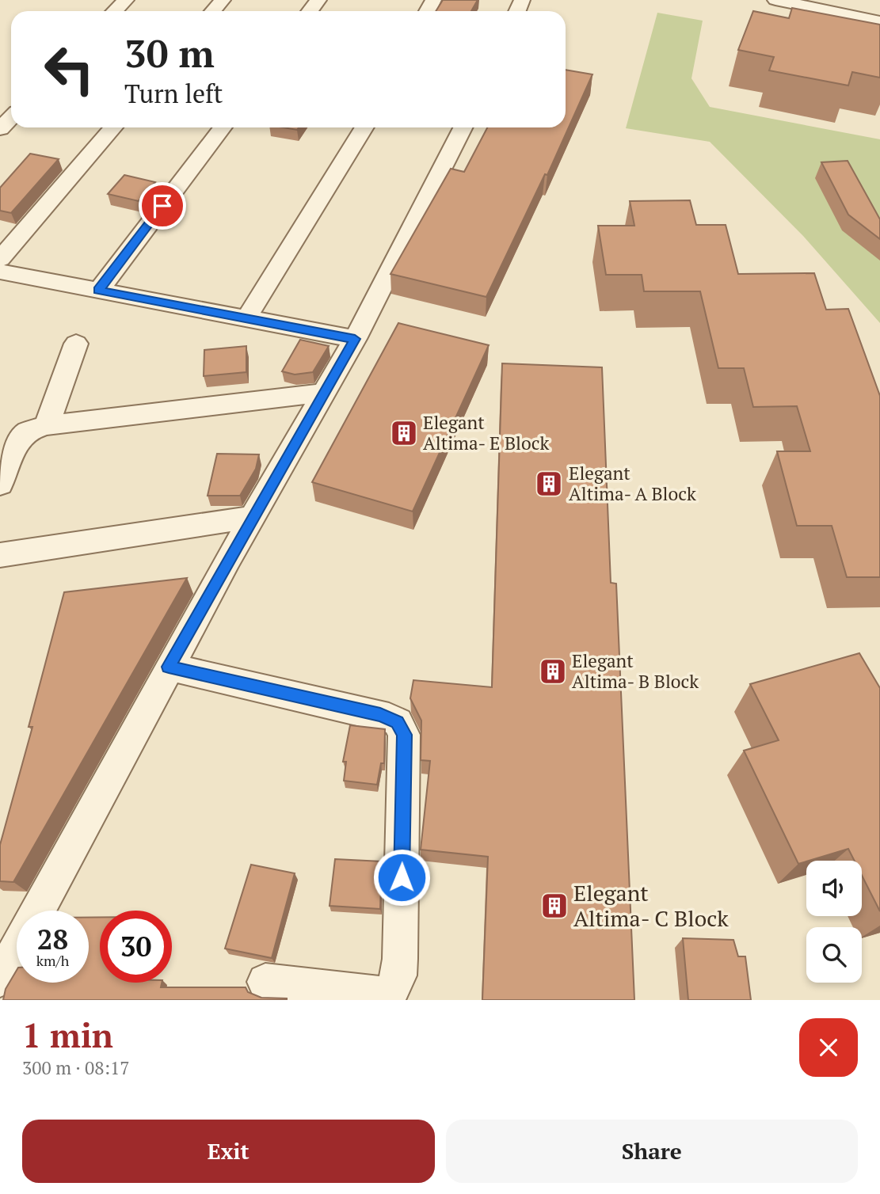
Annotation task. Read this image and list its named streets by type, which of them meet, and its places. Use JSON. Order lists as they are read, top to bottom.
{
  "places": {
    "building": [
      "Elegant Altima- E Block",
      "Elegant Altima- A Block",
      "Elegant Altima- B Block",
      "Elegant Altima- C Block"
    ]
  },
  "page": {
    "turn": ["30 m", "Turn left"],
    "speed": "28 km/h",
    "limit": "30",
    "heading": ["1 min", "300 m · 08:17"],
    "buttons": ["Exit", "Share"]
  }
}
